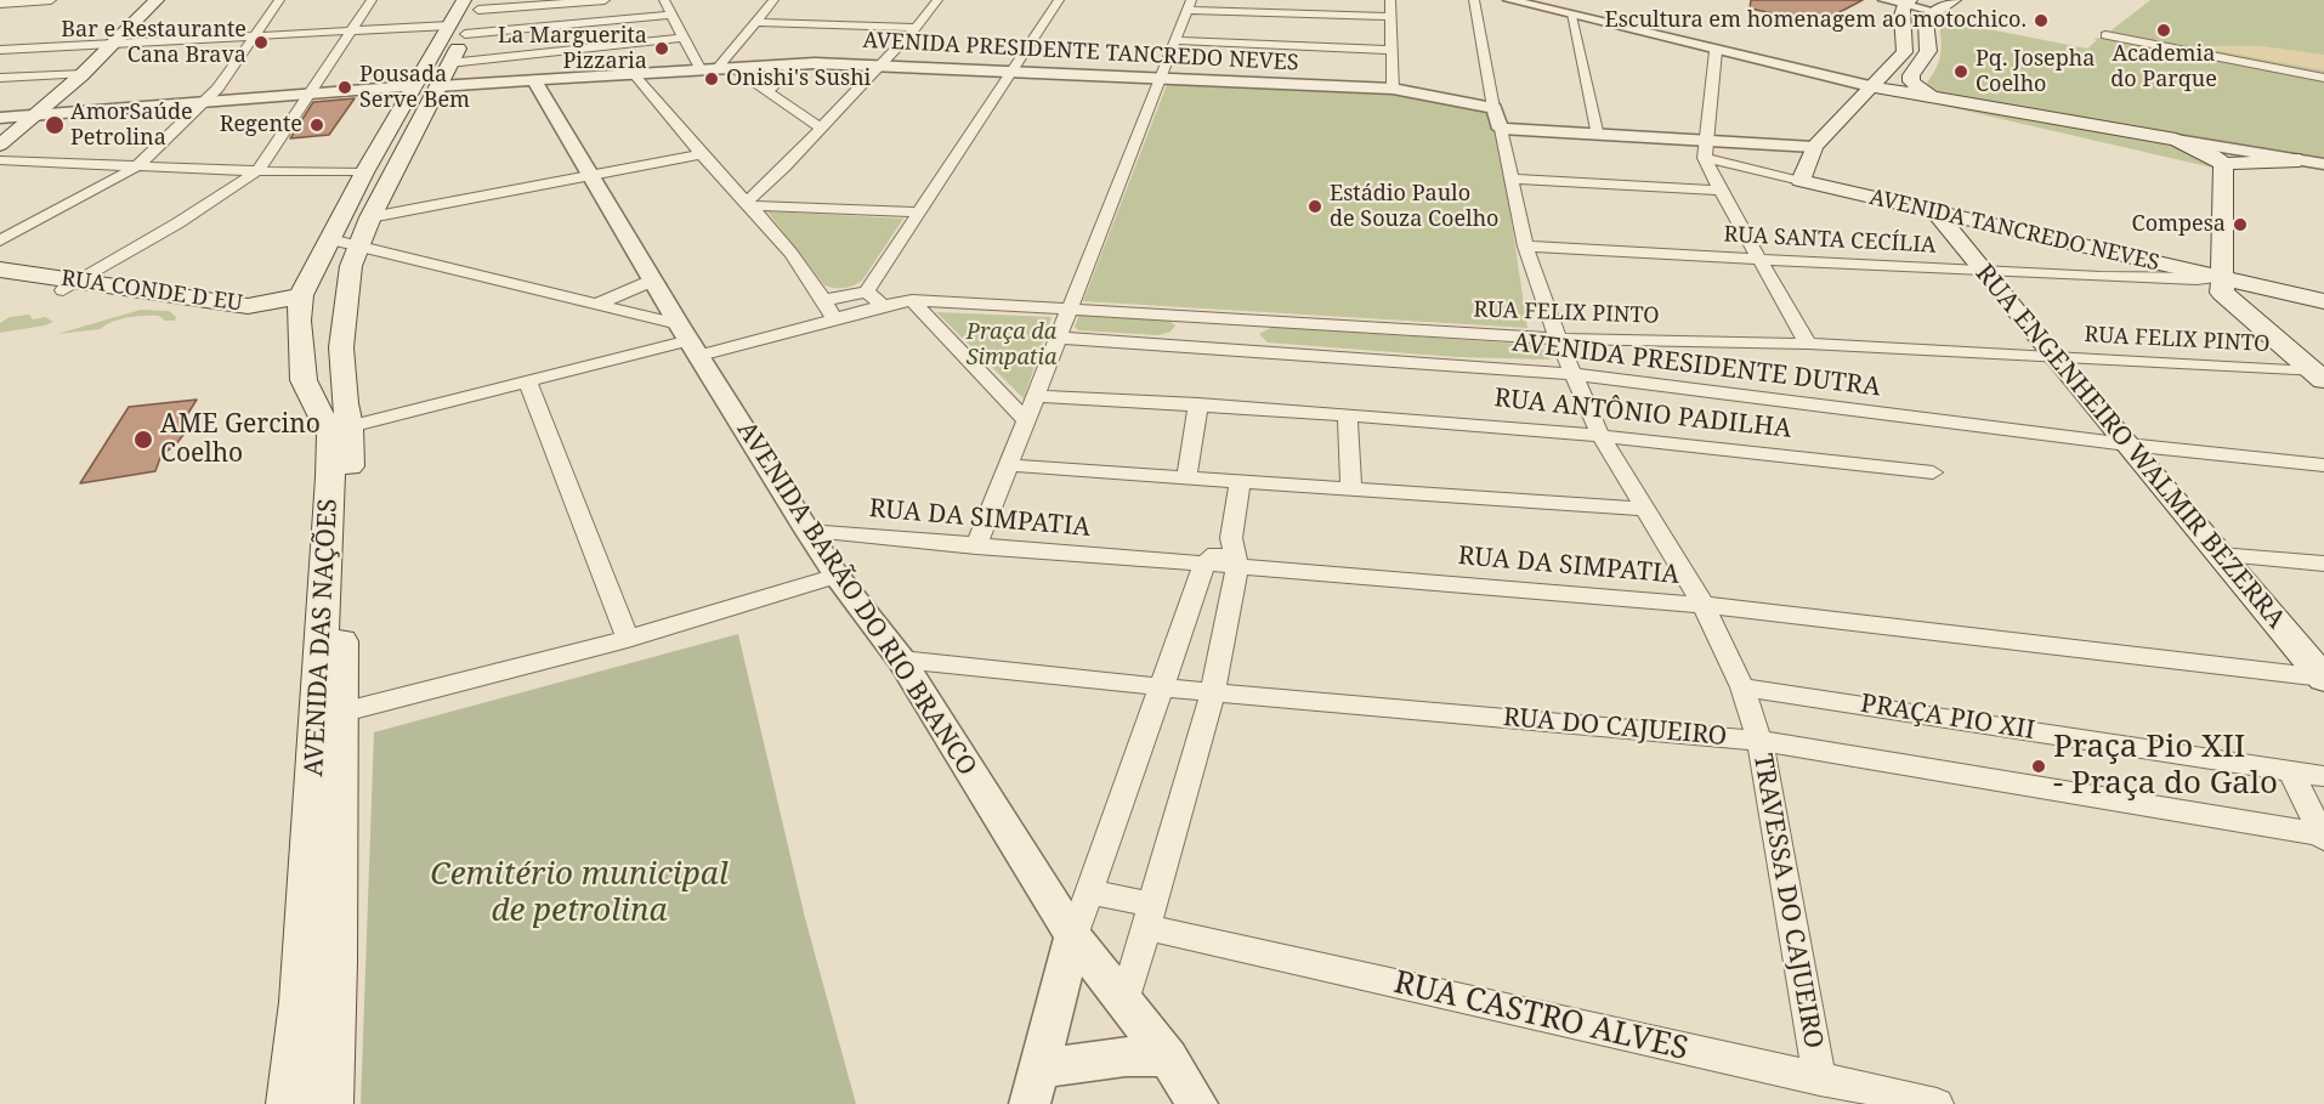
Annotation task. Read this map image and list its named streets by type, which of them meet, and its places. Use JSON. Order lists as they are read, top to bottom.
{
  "streets": {
    "main road": [
      "AVENIDA TANCREDO NEVES",
      "RUA CONDE D EU",
      "RUA ENGENHEIRO WALMIR BEZERRA",
      "AVENIDA DAS NAÇÕES"
    ],
    "street": [
      "AVENIDA PRESIDENTE TANCREDO NEVES",
      "RUA SANTA CECÍLIA",
      "RUA FELIX PINTO",
      "AVENIDA PRESIDENTE DUTRA",
      "RUA ANTÔNIO PADILHA",
      "RUA DA SIMPATIA",
      "AVENIDA BARÃO DO RIO BRANCO",
      "PRAÇA PIO XII",
      "RUA DO CAJUEIRO",
      "TRAVESSA DO CAJUEIRO",
      "RUA CASTRO ALVES"
    ]
  },
  "crossings": [
    ["AVENIDA PRESIDENTE TANCREDO NEVES", "AVENIDA BARÃO DO RIO BRANCO"],
    ["AVENIDA PRESIDENTE TANCREDO NEVES", "AVENIDA DAS NAÇÕES"],
    ["AVENIDA TANCREDO NEVES", "RUA SANTA CECÍLIA"],
    ["AVENIDA TANCREDO NEVES", "RUA ENGENHEIRO WALMIR BEZERRA"],
    ["RUA SANTA CECÍLIA", "RUA ENGENHEIRO WALMIR BEZERRA"],
    ["RUA SANTA CECÍLIA", "TRAVESSA DO CAJUEIRO"],
    ["RUA CONDE D EU", "AVENIDA DAS NAÇÕES"],
    ["RUA FELIX PINTO", "RUA ENGENHEIRO WALMIR BEZERRA"],
    ["RUA FELIX PINTO", "AVENIDA BARÃO DO RIO BRANCO"],
    ["RUA FELIX PINTO", "AVENIDA DAS NAÇÕES"],
    ["RUA FELIX PINTO", "TRAVESSA DO CAJUEIRO"],
    ["AVENIDA PRESIDENTE DUTRA", "RUA ENGENHEIRO WALMIR BEZERRA"],
    ["AVENIDA PRESIDENTE DUTRA", "TRAVESSA DO CAJUEIRO"],
    ["RUA ANTÔNIO PADILHA", "TRAVESSA DO CAJUEIRO"],
    ["RUA ENGENHEIRO WALMIR BEZERRA", "RUA DA SIMPATIA"],
    ["RUA DA SIMPATIA", "AVENIDA BARÃO DO RIO BRANCO"],
    ["RUA DA SIMPATIA", "TRAVESSA DO CAJUEIRO"],
    ["AVENIDA BARÃO DO RIO BRANCO", "RUA DO CAJUEIRO"],
    ["PRAÇA PIO XII", "TRAVESSA DO CAJUEIRO"],
    ["RUA DO CAJUEIRO", "TRAVESSA DO CAJUEIRO"],
    ["TRAVESSA DO CAJUEIRO", "RUA CASTRO ALVES"]
  ],
  "parks": ["Praça da Simpatia", "Cemitério municipal de petrolina"],
  "places": [
    "Escultura em homenagem ao motochico.",
    "Academia do Parque",
    "Bar e Restaurante Cana Brava",
    "La Marguerita Pizzaria",
    "Pq. Josepha Coelho",
    "Onishi's Sushi",
    "Pousada Serve Bem",
    "AmorSaúde Petrolina",
    "Regente",
    "Estádio Paulo de Souza Coelho",
    "Compesa",
    "AME Gercino Coelho",
    "Praça Pio XII - Praça do Galo"
  ]
}
